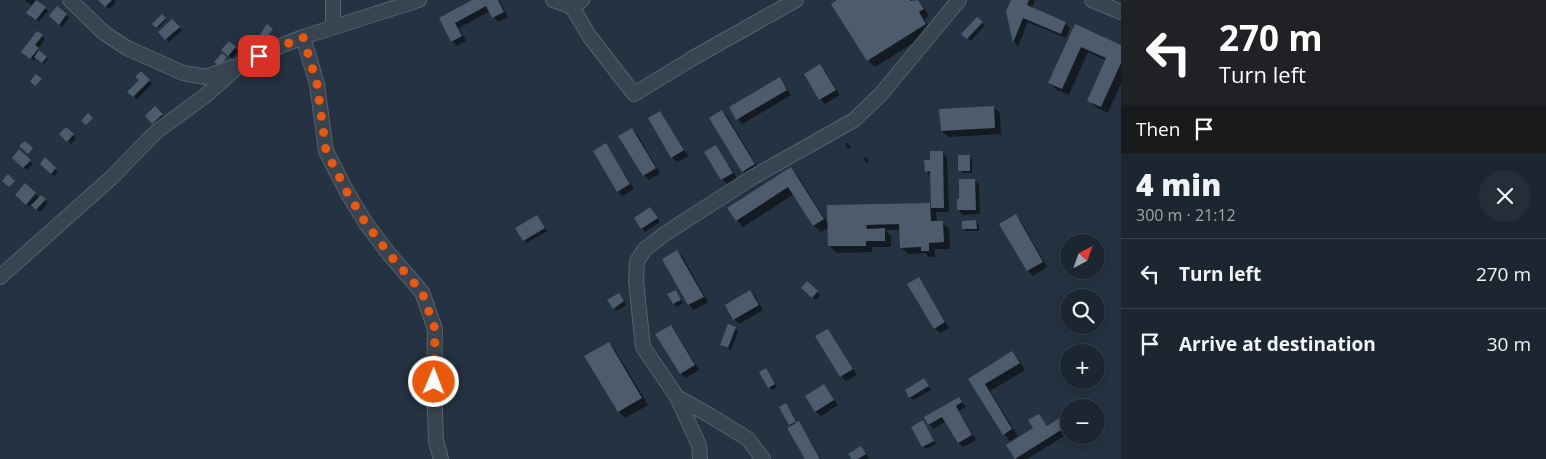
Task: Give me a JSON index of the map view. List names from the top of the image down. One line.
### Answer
{"north":"top right","page":{"turn":["270 m","Turn left"],"then":"Then","heading":["4 min","300 m · 21:12"],"map_buttons":["+","−"],"list":[{"name":"Turn left","value":"270 m"},{"name":"Arrive at destination","value":"30 m"}]}}
